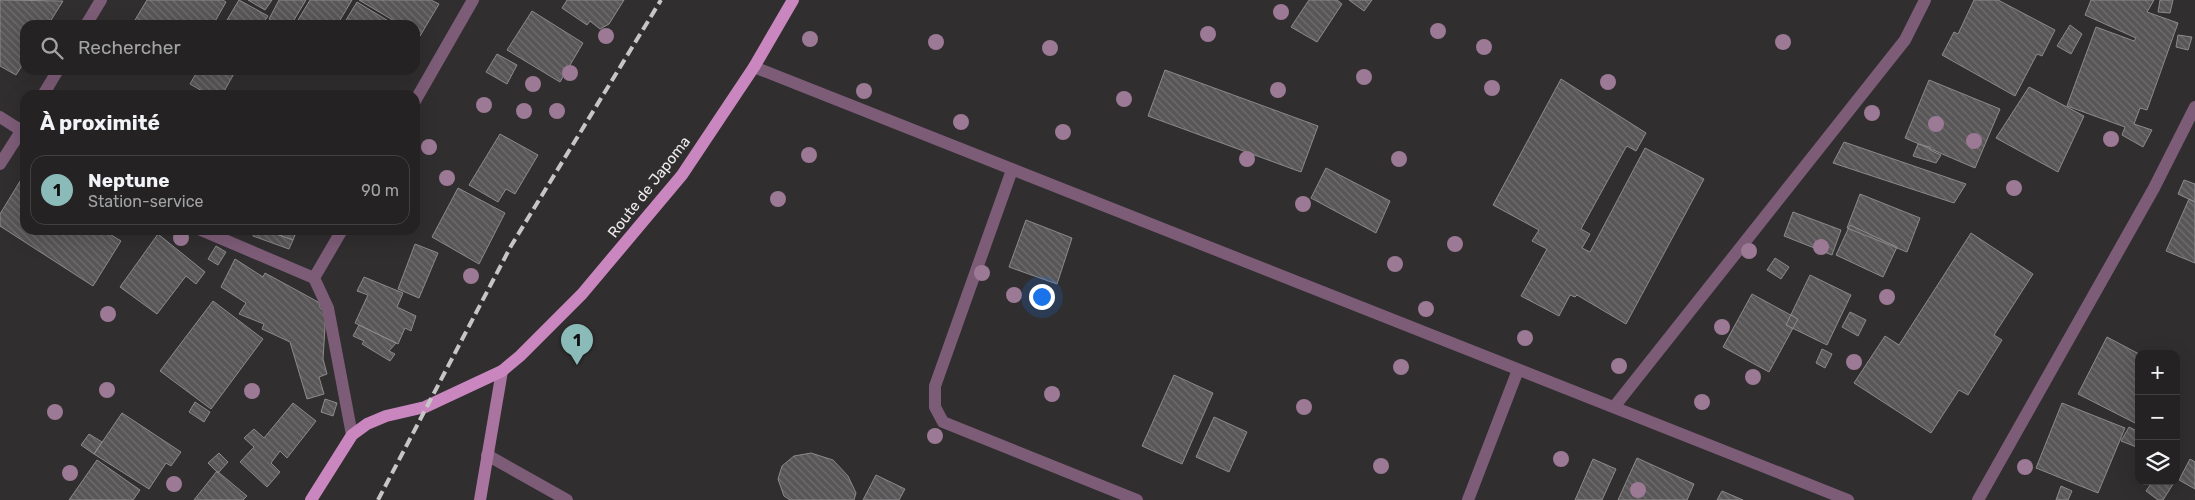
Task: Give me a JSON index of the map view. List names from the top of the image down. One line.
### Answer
{"streets":{"main road":["Route de Japoma"]},"page":{"search":"Rechercher","heading":"À proximité","list":[{"mark":"1","name":"Neptune","note":"Station-service","value":"90 m"}],"pins":"1","map_buttons":["+","−"]}}
